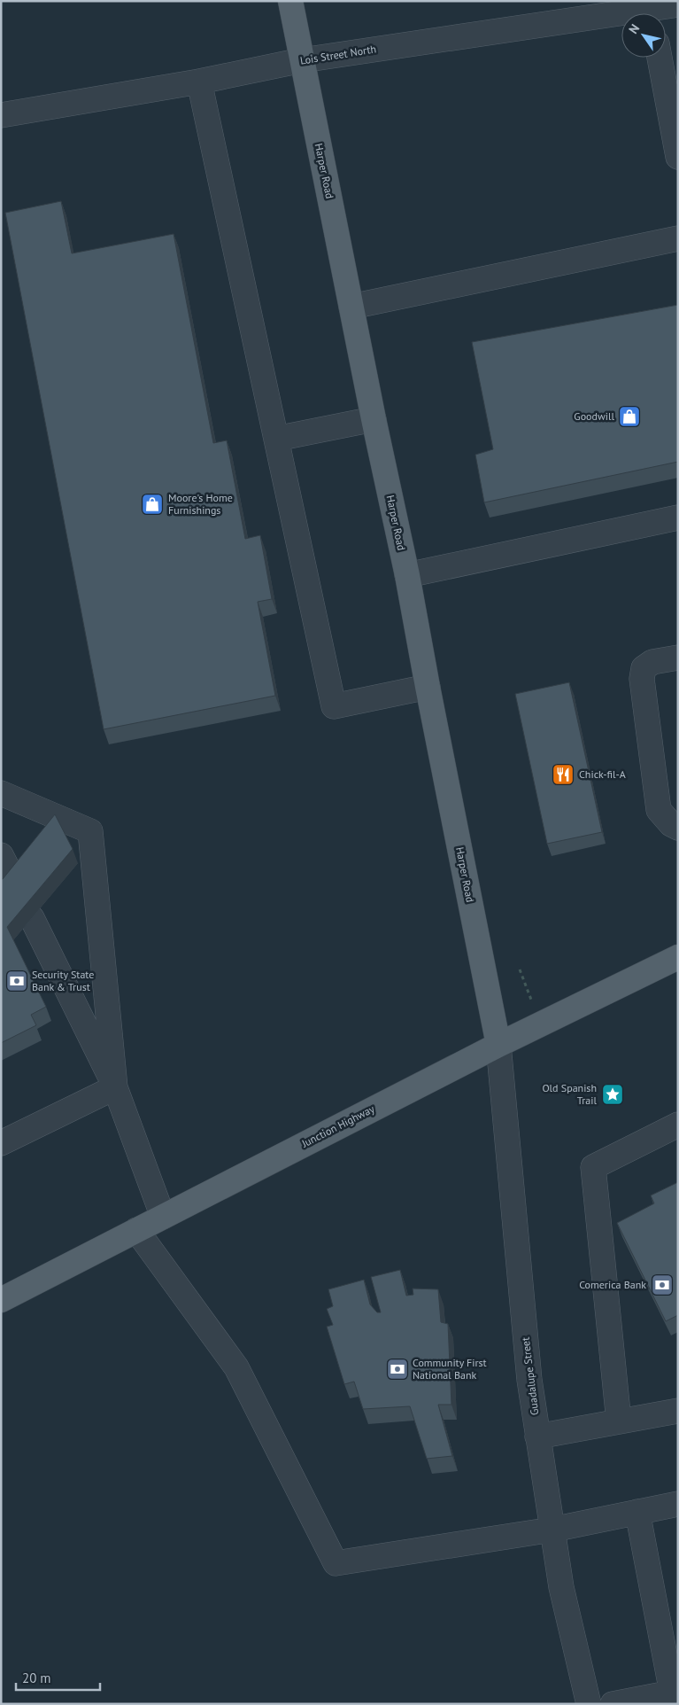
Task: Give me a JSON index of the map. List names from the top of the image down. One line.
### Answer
{"streets":{"main road":["Harper Road","Junction Highway"],"street":["Lois Street North","Guadalupe Street"]},"crossings":[["Lois Street North","Harper Road"],["Harper Road","Junction Highway"],["Harper Road","Guadalupe Street"],["Junction Highway","Guadalupe Street"]],"places":{"shop":["Goodwill","Moore's Home Furnishings"],"restaurant":["Chick-fil-A"],"bank":["Security State Bank & Trust","Comerica Bank","Community First National Bank"],"place":["Old Spanish Trail"]},"scale_bar":"20 m","north":"top left"}
